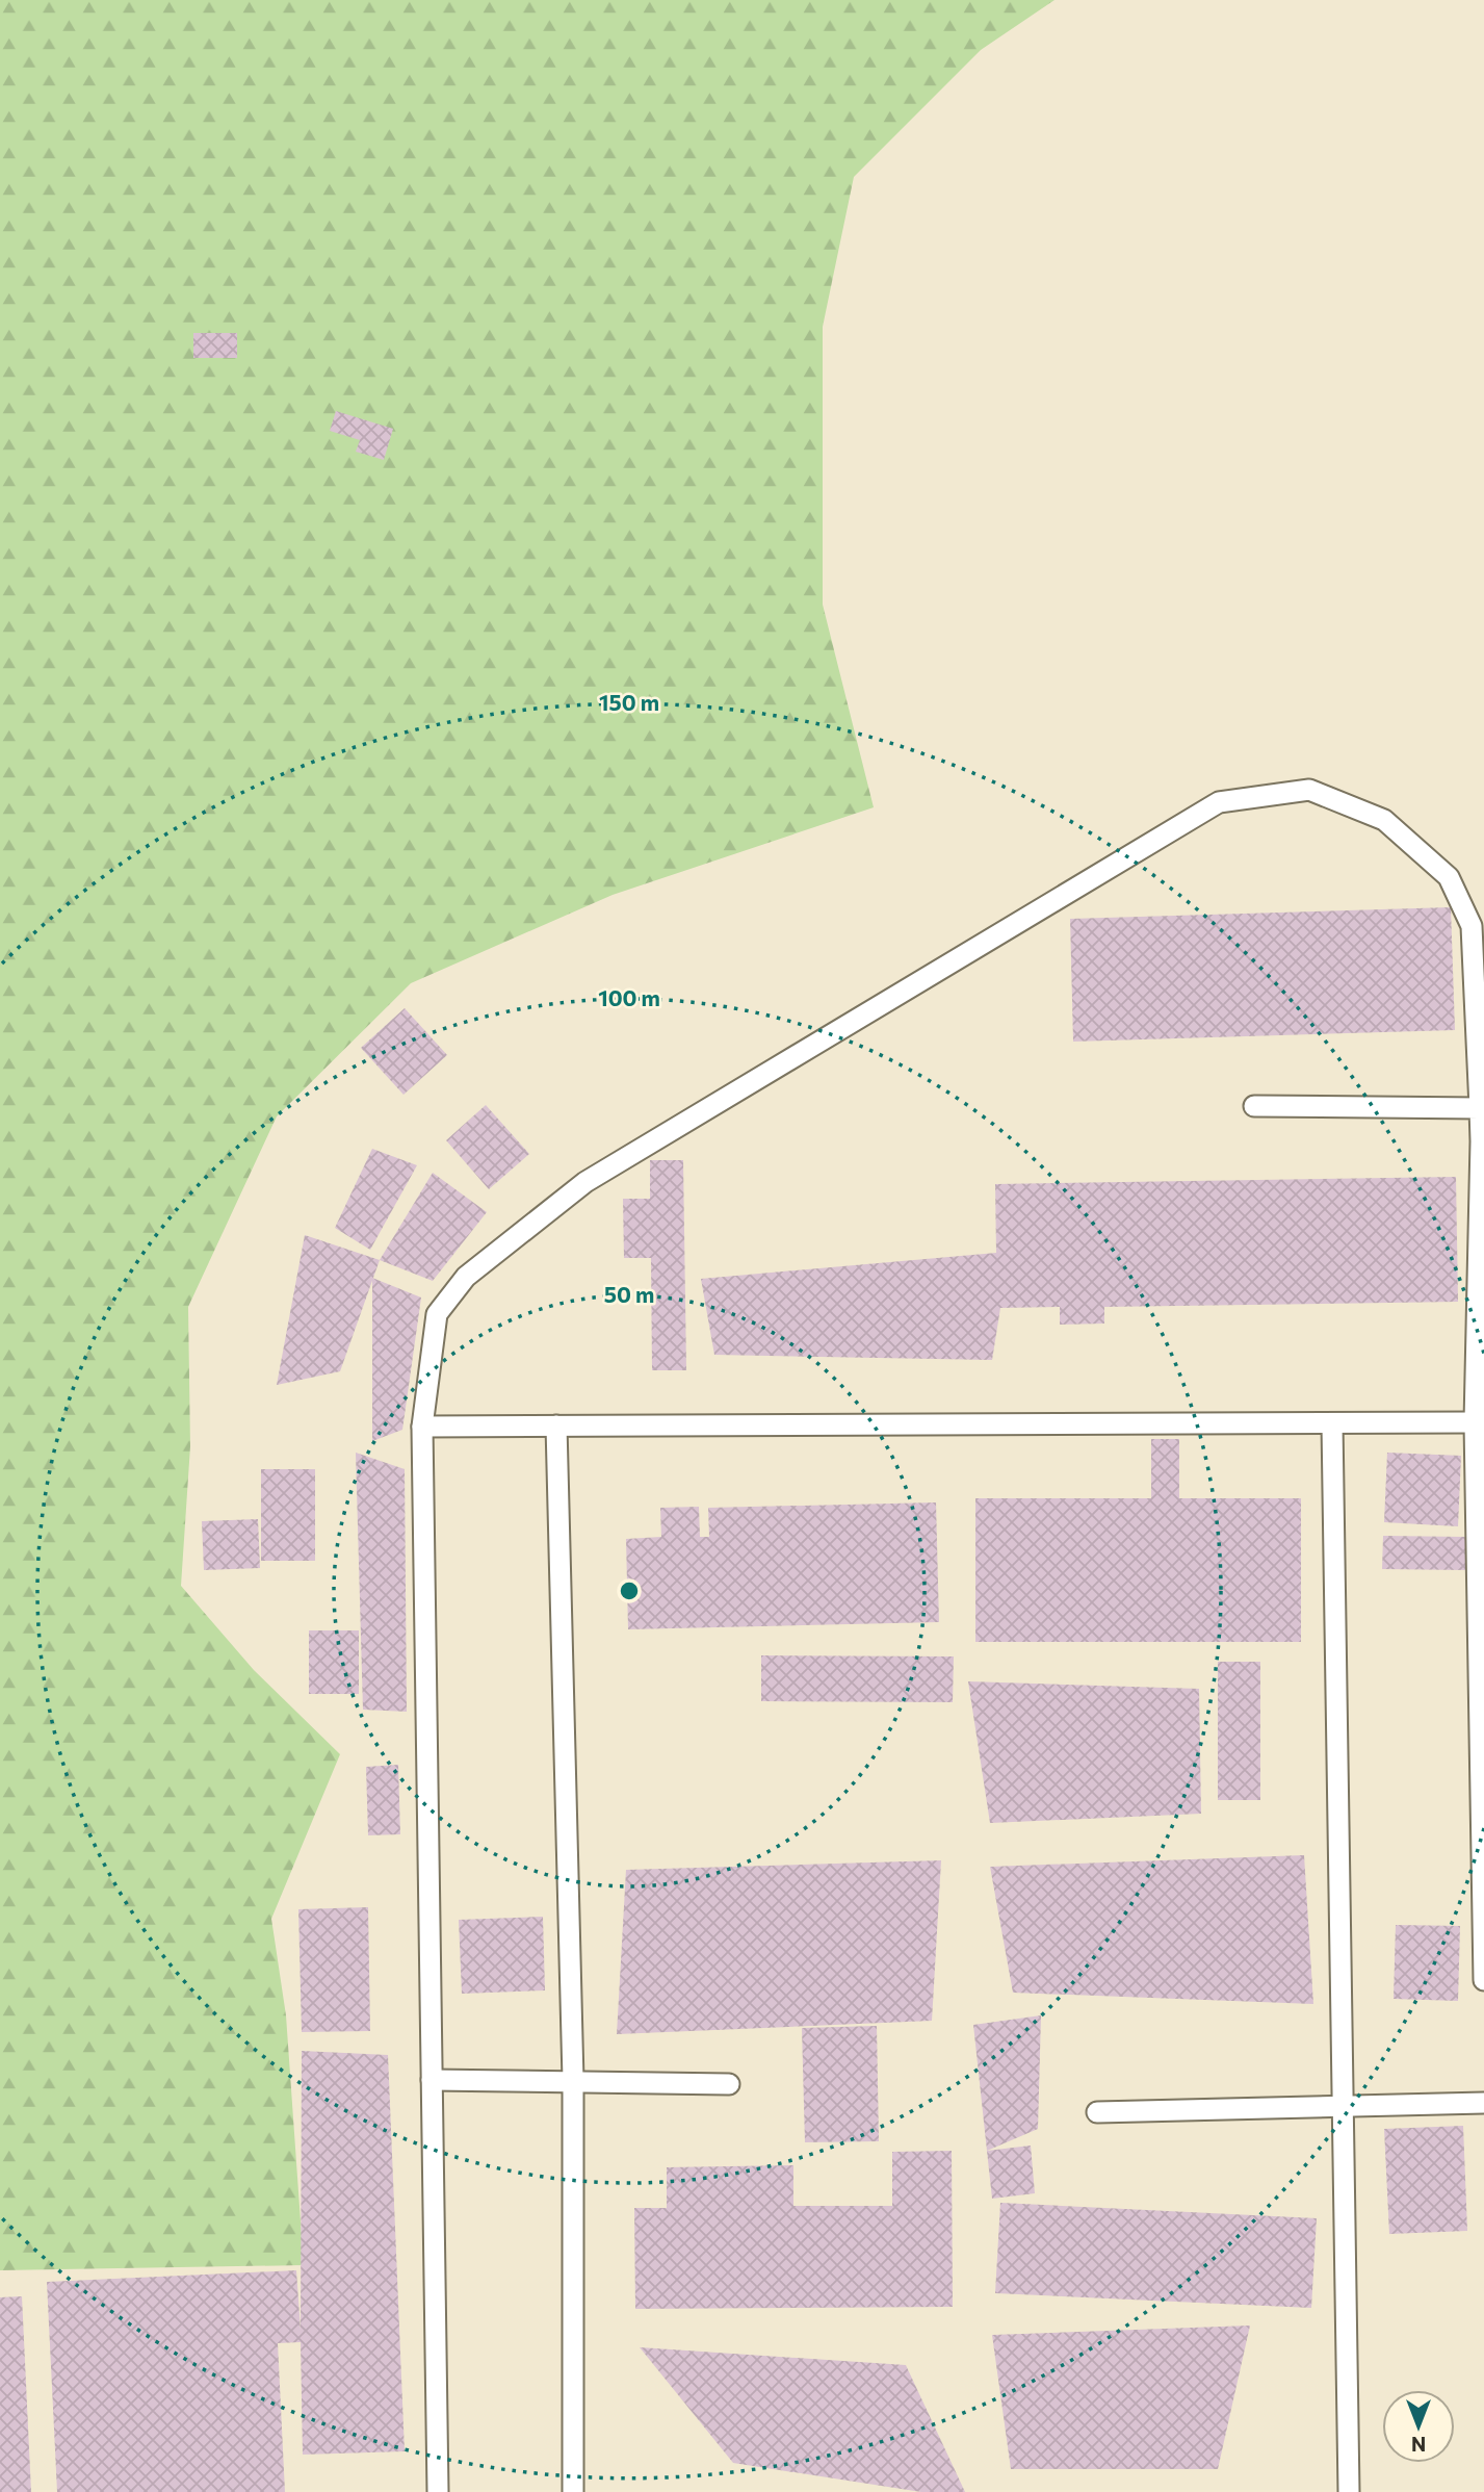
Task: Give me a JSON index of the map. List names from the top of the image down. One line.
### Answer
{"north":"bottom","rings":["150 m","100 m","50 m"]}
